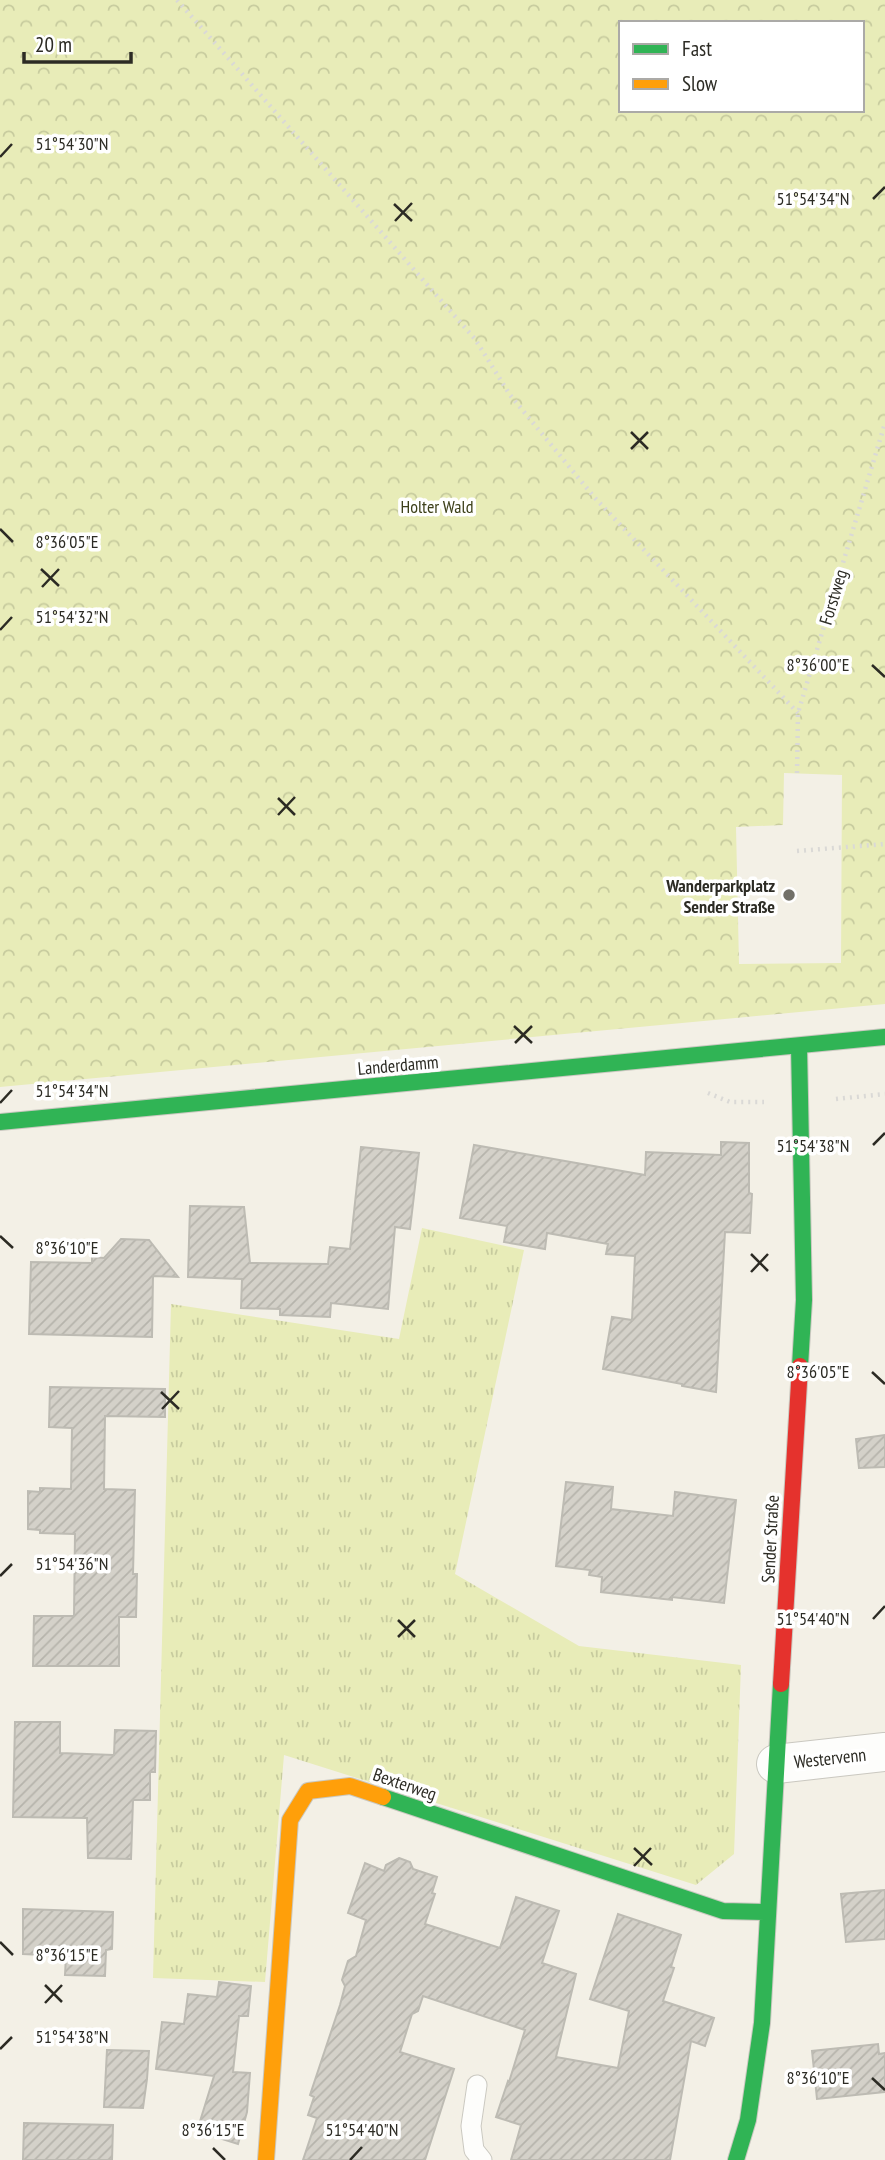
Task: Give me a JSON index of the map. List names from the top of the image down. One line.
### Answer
{"streets":{"street":["Landerdamm","Sender Straße","Westervenn","Bexterweg"],"path":["Forstweg"]},"crossings":[["Landerdamm","Sender Straße"],["Sender Straße","Westervenn"],["Sender Straße","Bexterweg"]],"parks":["Holter Wald"],"places":["Wanderparkplatz Sender Straße"],"legend":["Fast","Slow"],"scale_bar":"20 m","coordinates":["51°54'30\"N","51°54'34\"N","8°36'05\"E","51°54'32\"N","8°36'00\"E","51°54'38\"N","8°36'10\"E","51°54'36\"N","51°54'40\"N","8°36'15\"E"]}
